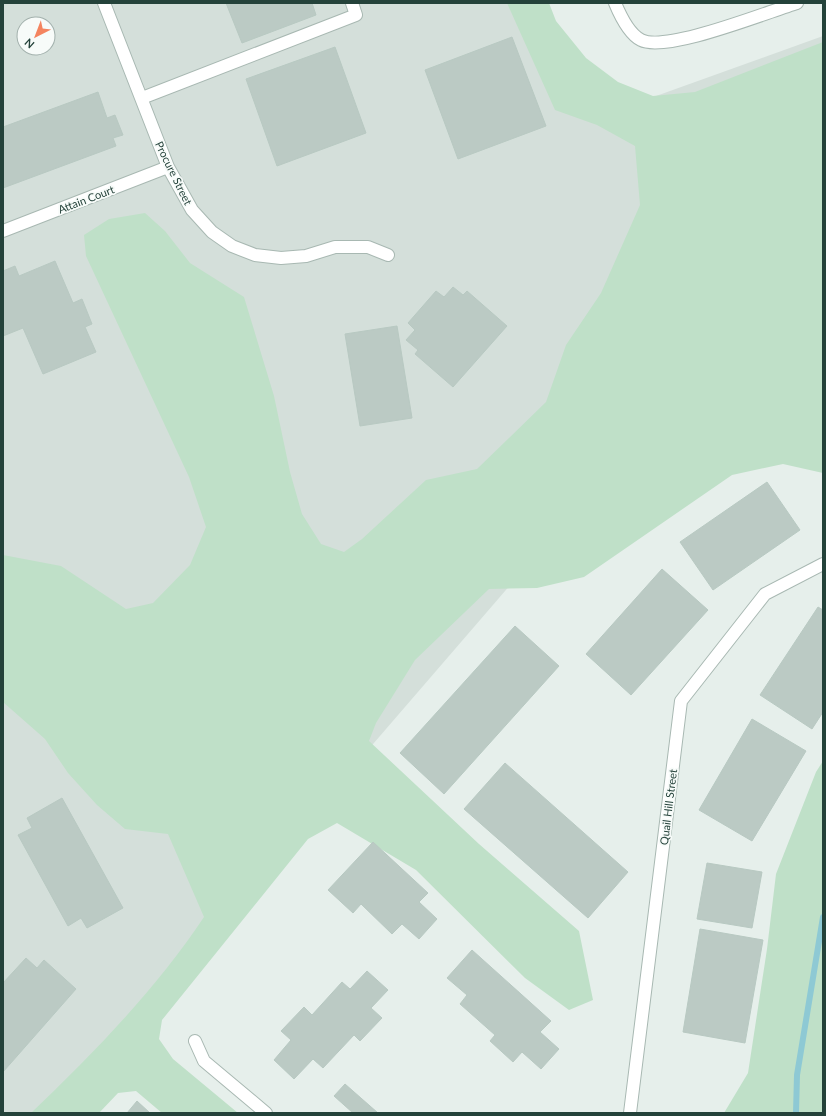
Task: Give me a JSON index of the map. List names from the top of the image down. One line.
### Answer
{"streets":{"street":["Procure Street","Attain Court","Quail Hill Street"]},"crossings":[["Procure Street","Attain Court"]],"north":"bottom left"}
